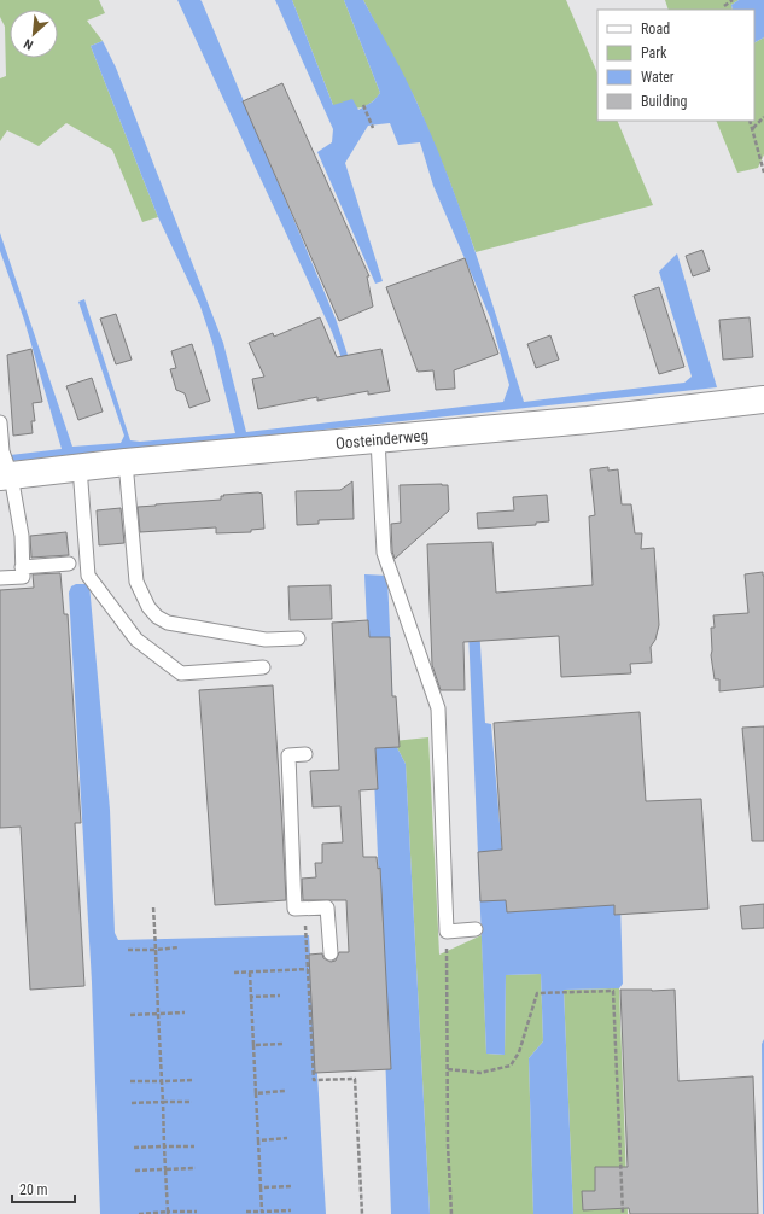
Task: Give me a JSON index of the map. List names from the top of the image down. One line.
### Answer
{"streets":{"street":["Oosteinderweg"]},"legend":["Road","Park","Water","Building"],"scale_bar":"20 m","north":"bottom left"}
